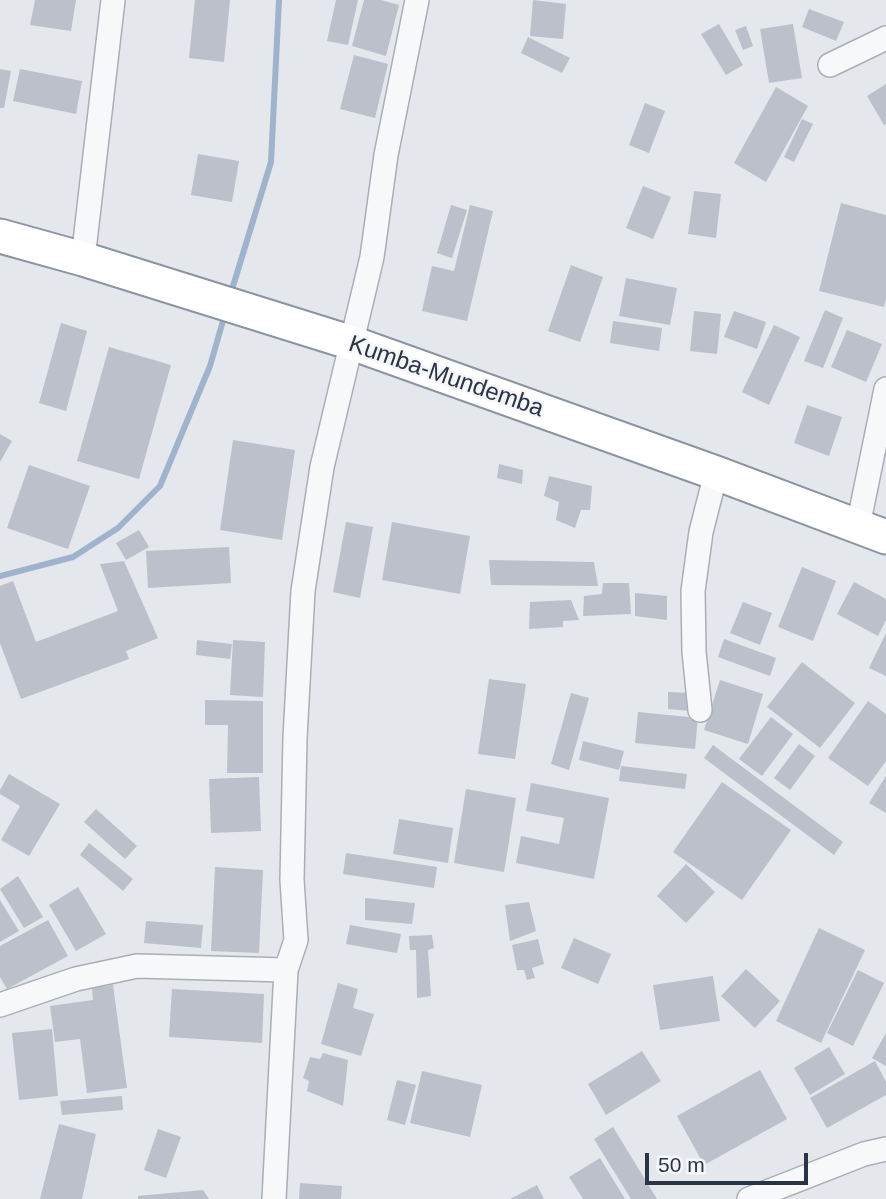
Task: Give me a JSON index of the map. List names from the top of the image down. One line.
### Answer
{"streets":{"highway":["Kumba-Mundemba"]},"scale_bar":"50 m"}
